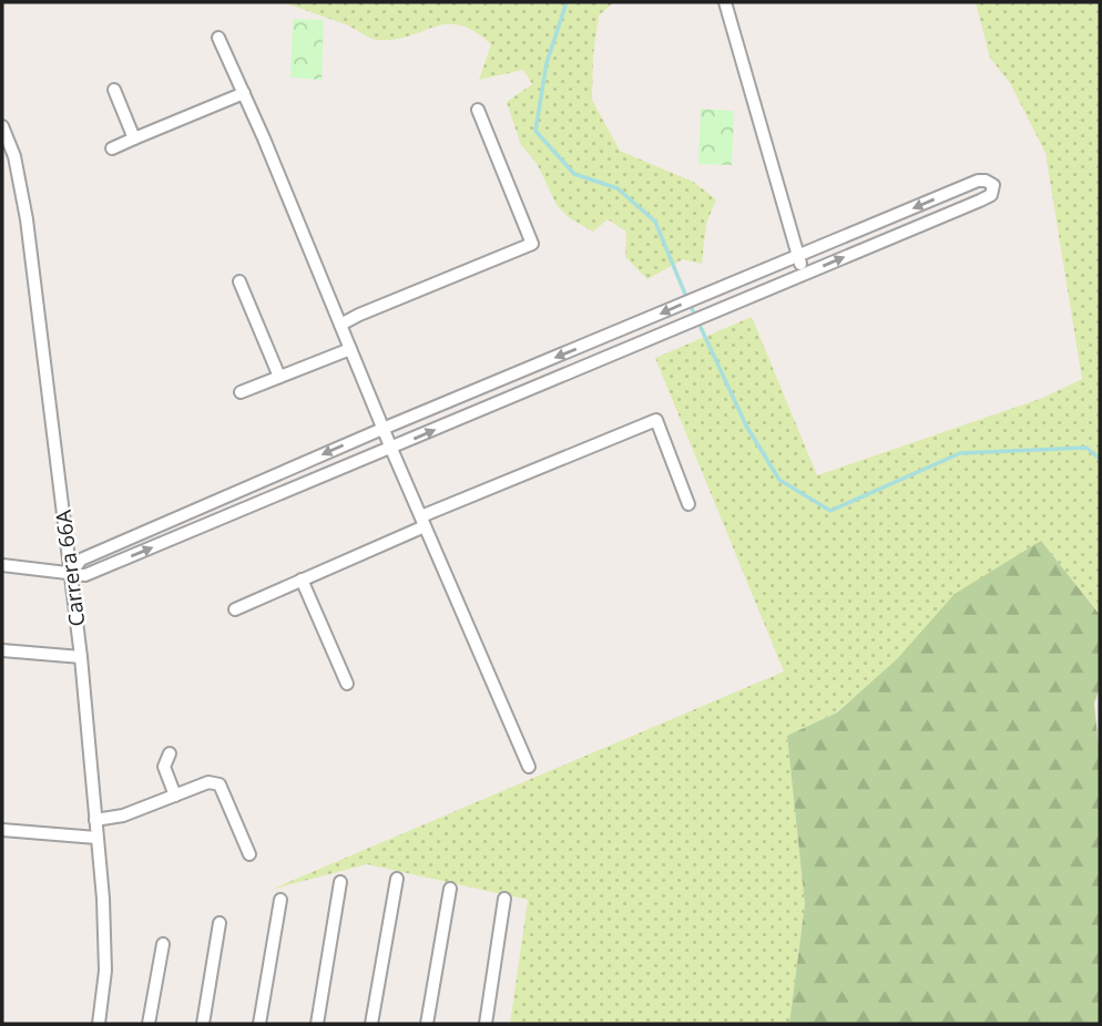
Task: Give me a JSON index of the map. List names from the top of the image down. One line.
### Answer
{"streets":{"street":["Carrera 66A"]}}
